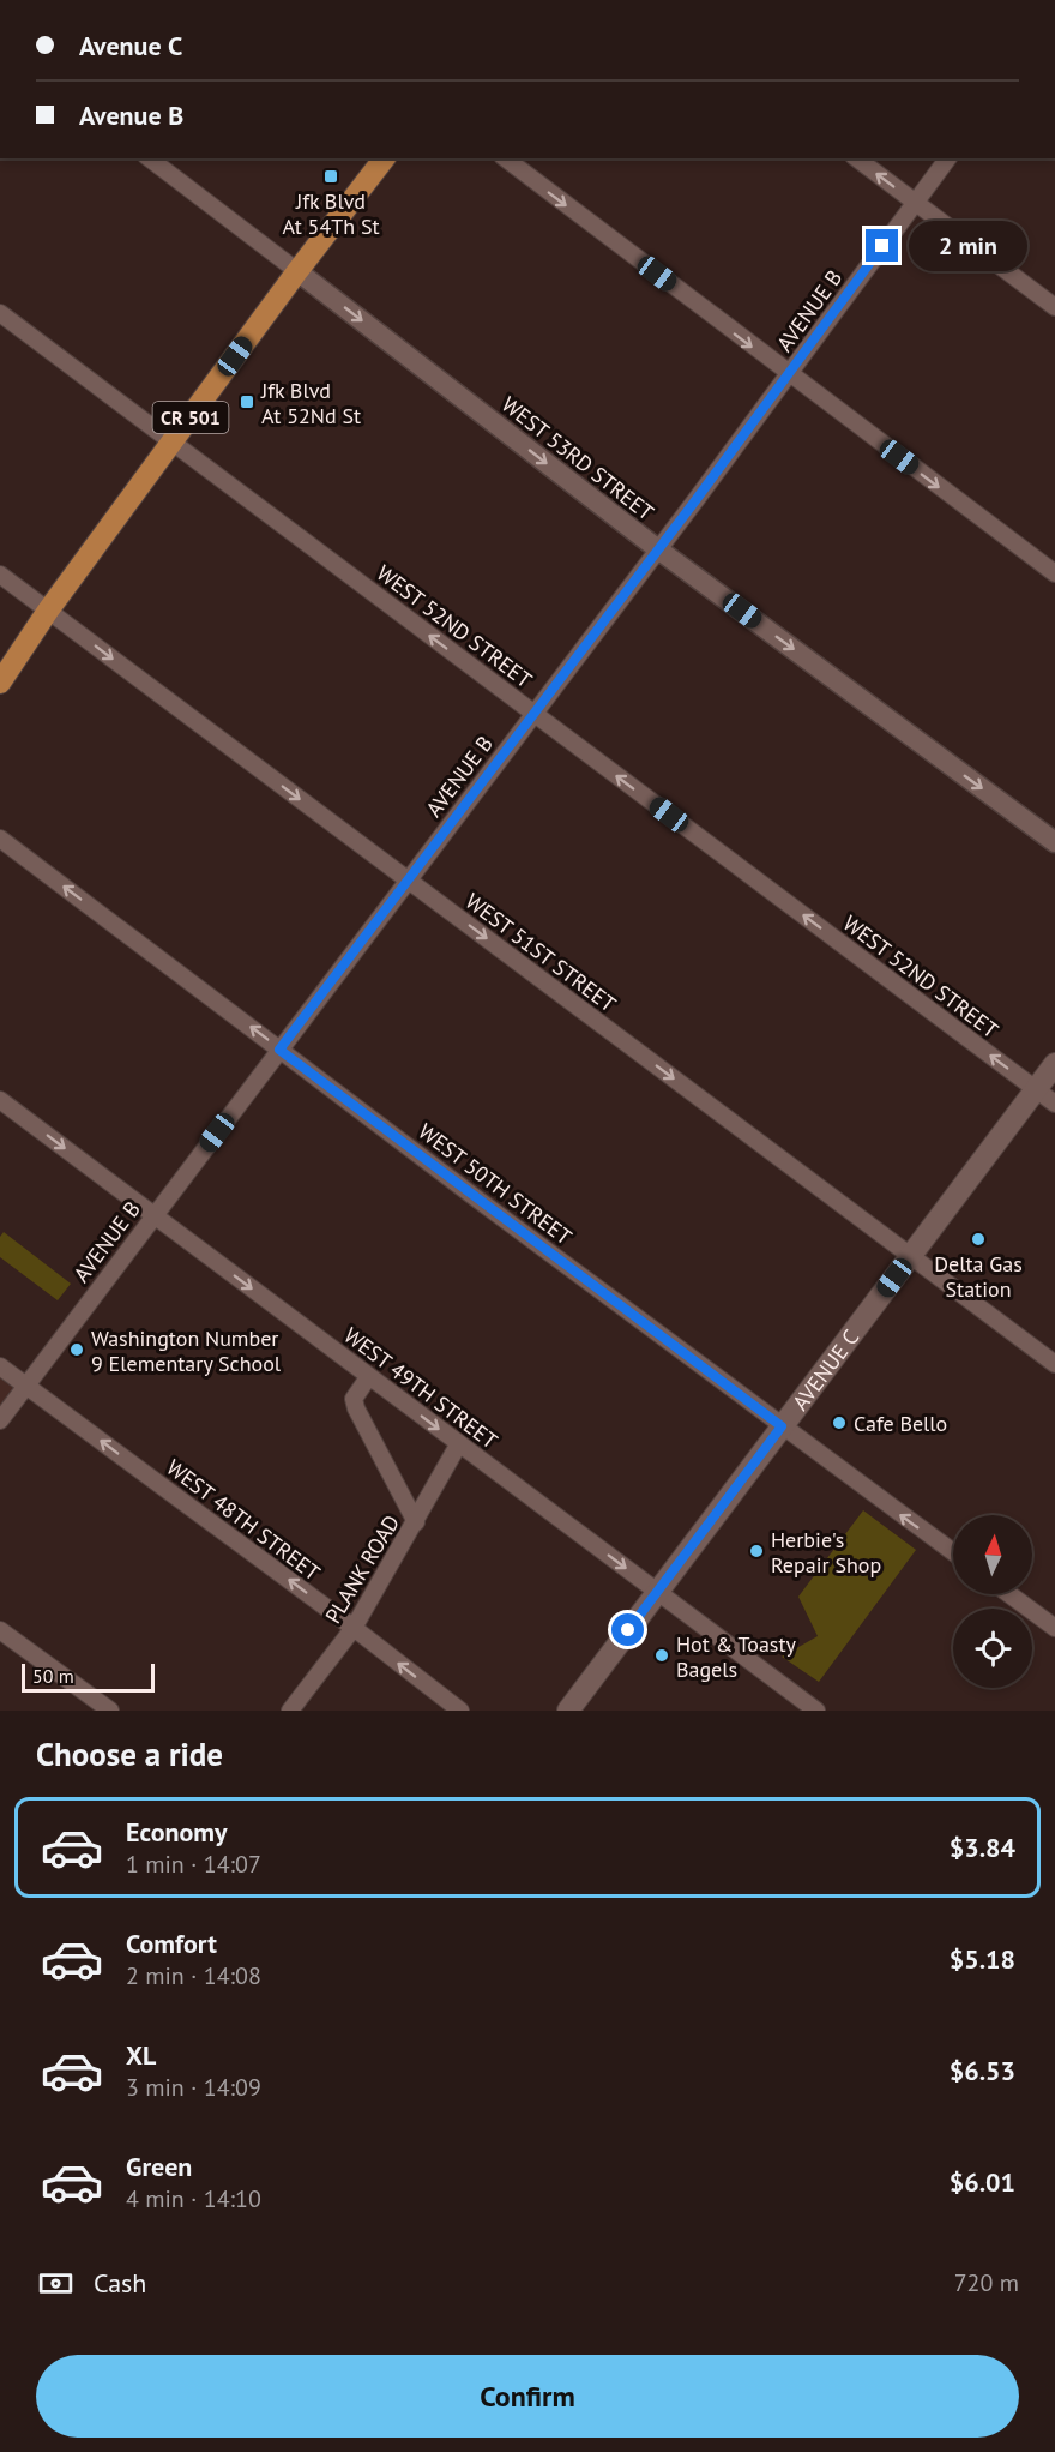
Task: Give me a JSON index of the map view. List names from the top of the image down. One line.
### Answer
{"streets":{"main road":["CR 501","AVENUE C"],"street":["AVENUE B","WEST 53RD STREET","WEST 52ND STREET","WEST 51ST STREET","WEST 50TH STREET","WEST 49TH STREET","WEST 48TH STREET","PLANK ROAD"]},"crossings":[["AVENUE B","WEST 53RD STREET"],["AVENUE B","WEST 52ND STREET"],["AVENUE B","WEST 51ST STREET"],["AVENUE B","WEST 50TH STREET"],["AVENUE B","WEST 49TH STREET"],["AVENUE B","WEST 48TH STREET"],["CR 501","WEST 53RD STREET"],["CR 501","WEST 52ND STREET"],["CR 501","WEST 51ST STREET"],["WEST 52ND STREET","AVENUE C"],["WEST 51ST STREET","AVENUE C"],["WEST 50TH STREET","AVENUE C"],["AVENUE C","WEST 49TH STREET"],["WEST 49TH STREET","PLANK ROAD"],["WEST 48TH STREET","PLANK ROAD"]],"one_way":["WEST 53RD STREET","WEST 52ND STREET","WEST 51ST STREET","WEST 50TH STREET","WEST 49TH STREET","WEST 48TH STREET"],"places":{"transit":["Jfk Blvd At 54Th St","Jfk Blvd At 52Nd St"],"other":["Delta Gas Station","Washington Number 9 Elementary School","Cafe Bello","Herbie's Repair Shop","Hot & Toasty Bagels"]},"scale_bar":"50 m","north":"top","page":{"banner":["Avenue C","Avenue B"],"bubble":"2 min","scale":"50 m","heading":"Choose a ride","list":[{"name":"Economy","note":"1 min · 14:07","value":"$3.84"},{"name":"Comfort","note":"2 min · 14:08","value":"$5.18"},{"name":"XL","note":"3 min · 14:09","value":"$6.53"},{"name":"Green","note":"4 min · 14:10","value":"$6.01"}],"pay":["Cash","720 m"],"buttons":"Confirm"}}
